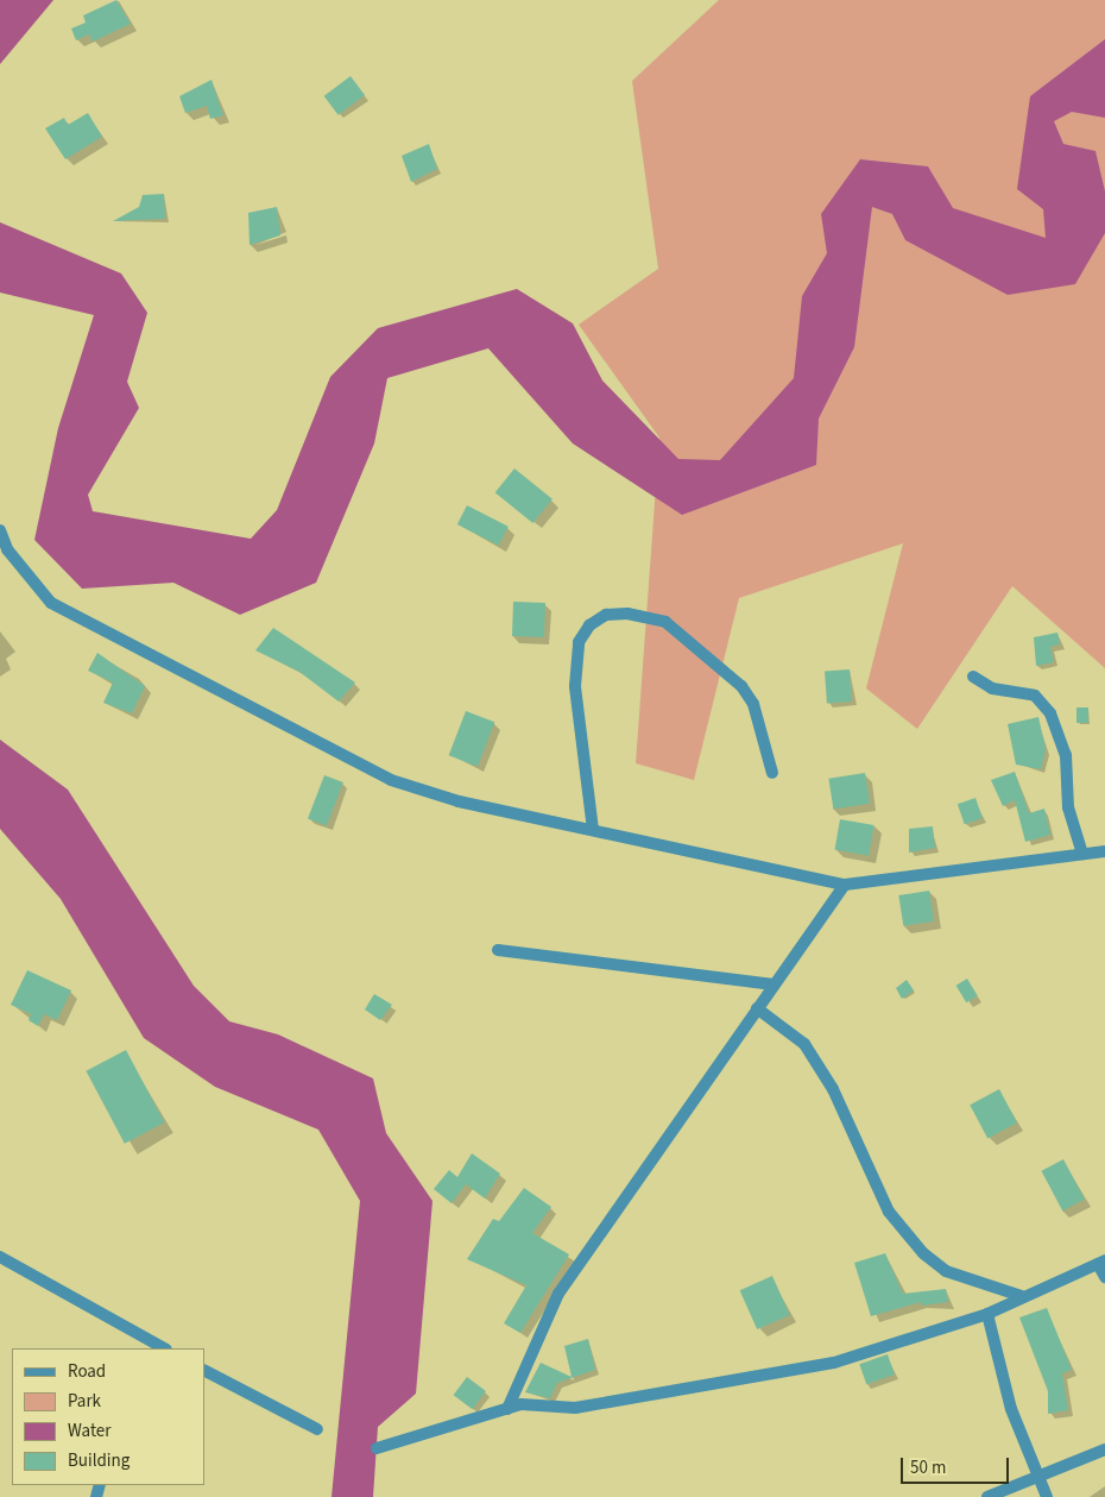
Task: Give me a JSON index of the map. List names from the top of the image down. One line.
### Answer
{"legend":["Road","Park","Water","Building"],"scale_bar":"50 m"}
